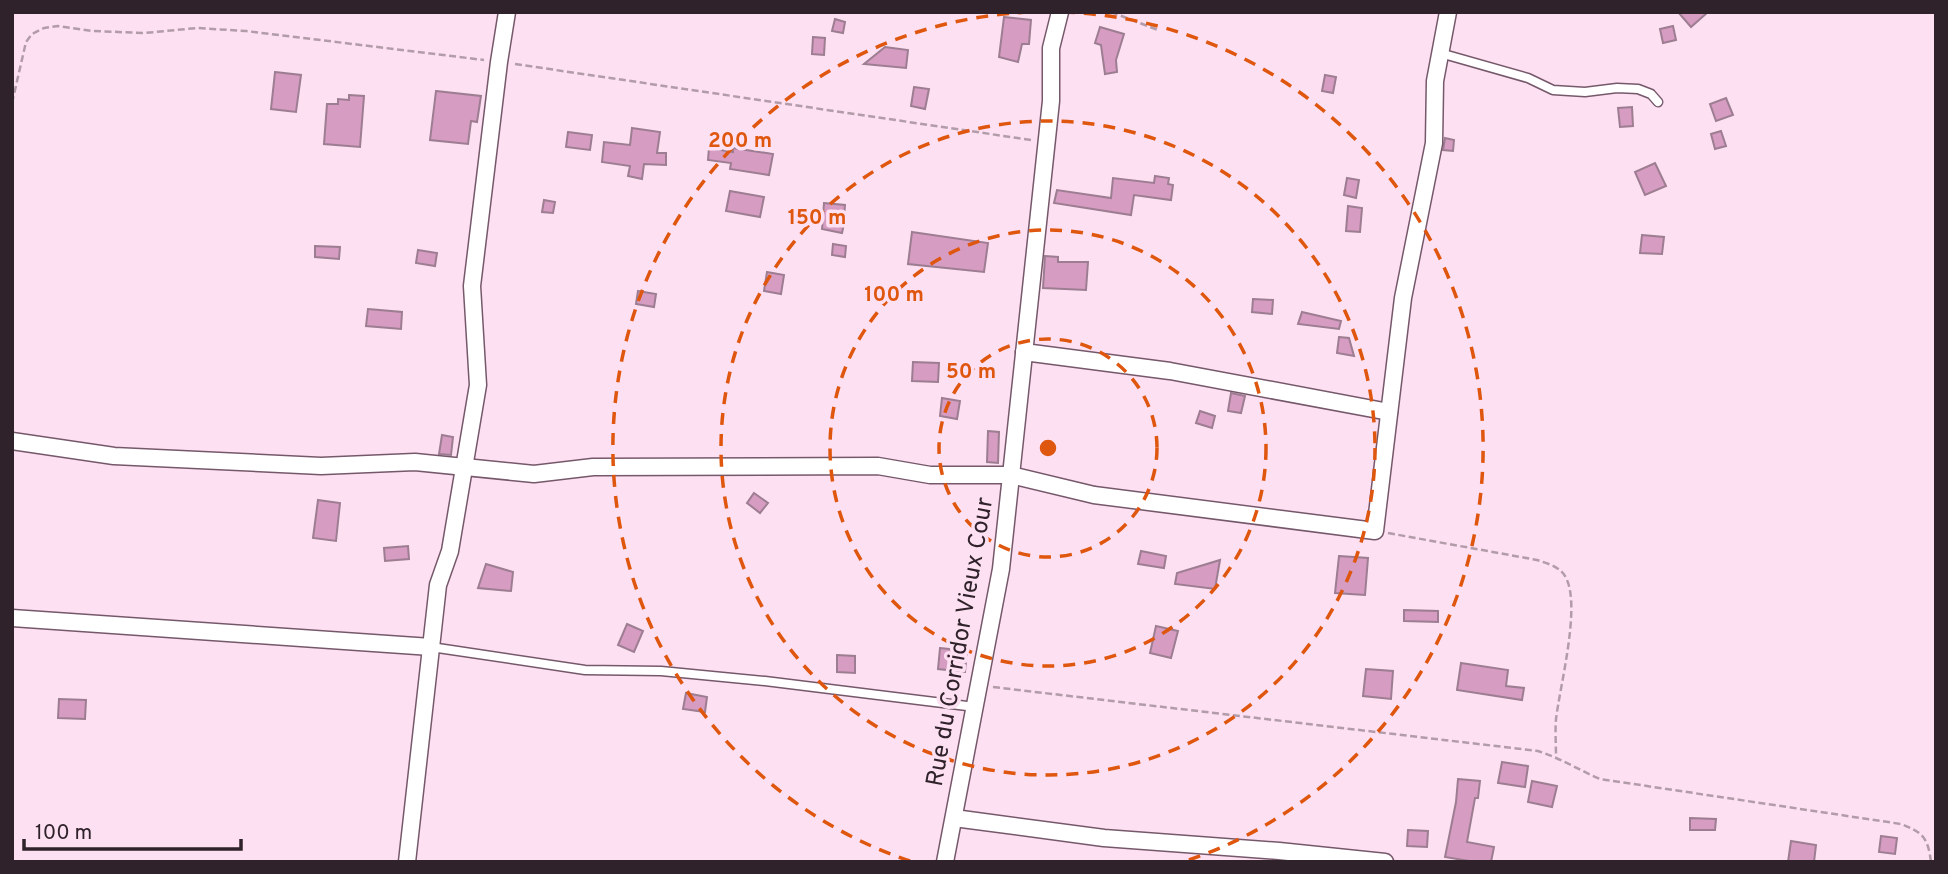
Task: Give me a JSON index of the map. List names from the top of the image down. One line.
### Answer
{"streets":{"street":["Rue du Corridor Vieux Cour"]},"scale_bar":"100 m","rings":["200 m","150 m","100 m","50 m"]}
